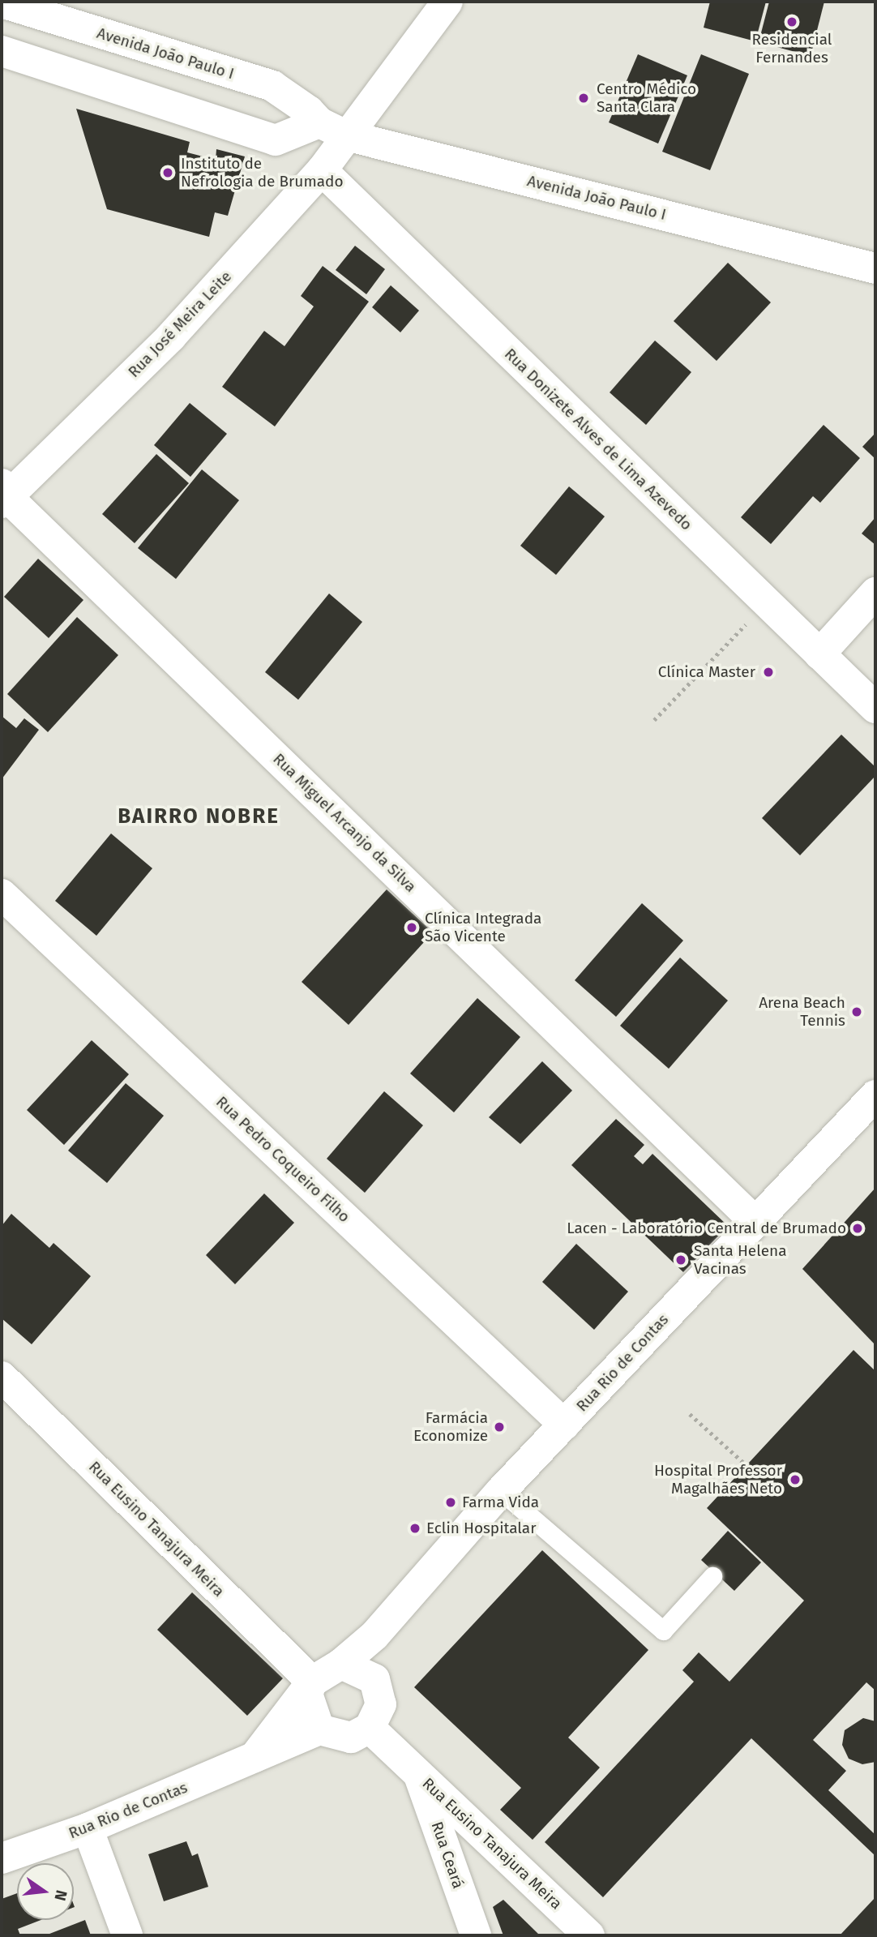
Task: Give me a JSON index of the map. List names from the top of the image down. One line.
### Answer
{"streets":{"street":["Avenida João Paulo I","Rua José Meira Leite","Rua Donizete Alves de Lima Azevedo","Rua Miguel Arcanjo da Silva","Rua Pedro Coqueiro Filho","Rua Rio de Contas","Rua Eusino Tanajura Meira","Rua Ceará"]},"crossings":[["Avenida João Paulo I","Rua José Meira Leite"],["Rua José Meira Leite","Rua Donizete Alves de Lima Azevedo"],["Rua José Meira Leite","Rua Miguel Arcanjo da Silva"],["Rua Miguel Arcanjo da Silva","Rua Rio de Contas"],["Rua Pedro Coqueiro Filho","Rua Rio de Contas"],["Rua Rio de Contas","Rua Eusino Tanajura Meira"],["Rua Eusino Tanajura Meira","Rua Ceará"]],"districts":["BAIRRO NOBRE"],"places":["Residencial Fernandes","Centro Médico Santa Clara","Instituto de Nefrologia de Brumado","Clínica Master","Clínica Integrada São Vicente","Arena Beach Tennis","Lacen - Laboratório Central de Brumado","Santa Helena Vacinas","Farmácia Economize","Hospital Professor Magalhães Neto","Farma Vida","Eclin Hospitalar"],"north":"right"}
